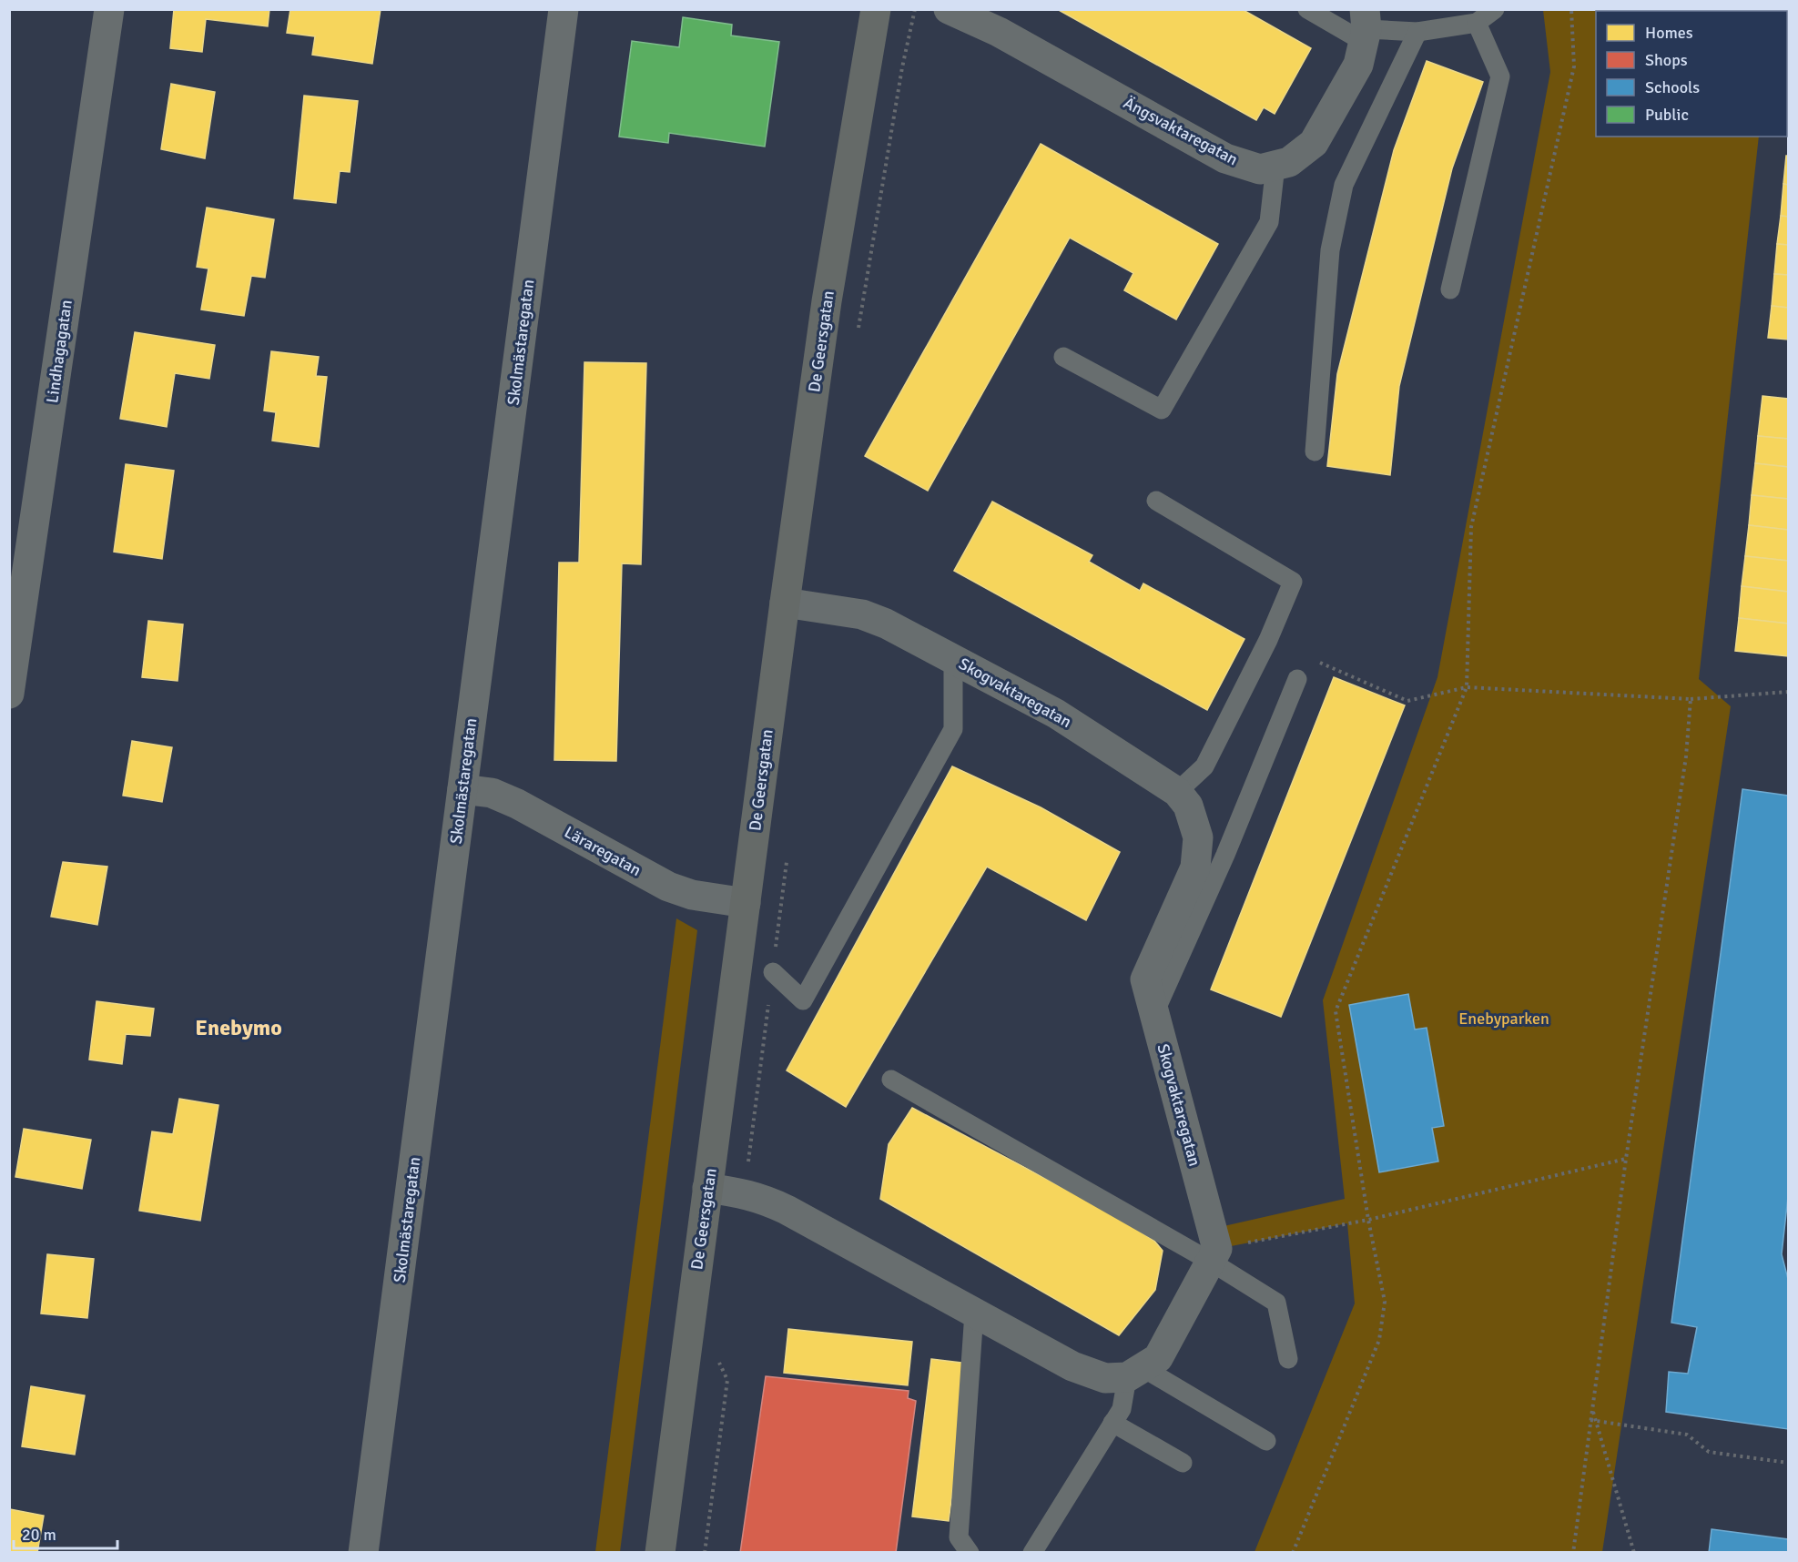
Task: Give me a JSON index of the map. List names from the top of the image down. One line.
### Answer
{"streets":{"main road":["De Geersgatan"],"street":["Ängsvaktaregatan","Skolmästaregatan","Lindhagagatan","Skogvaktaregatan","Läraregatan"]},"crossings":[["De Geersgatan","Skogvaktaregatan"],["De Geersgatan","Läraregatan"],["Skolmästaregatan","Läraregatan"]],"districts":["Enebymo"],"parks":["Enebyparken"],"legend":["Homes","Shops","Schools","Public"],"scale_bar":"20 m"}
